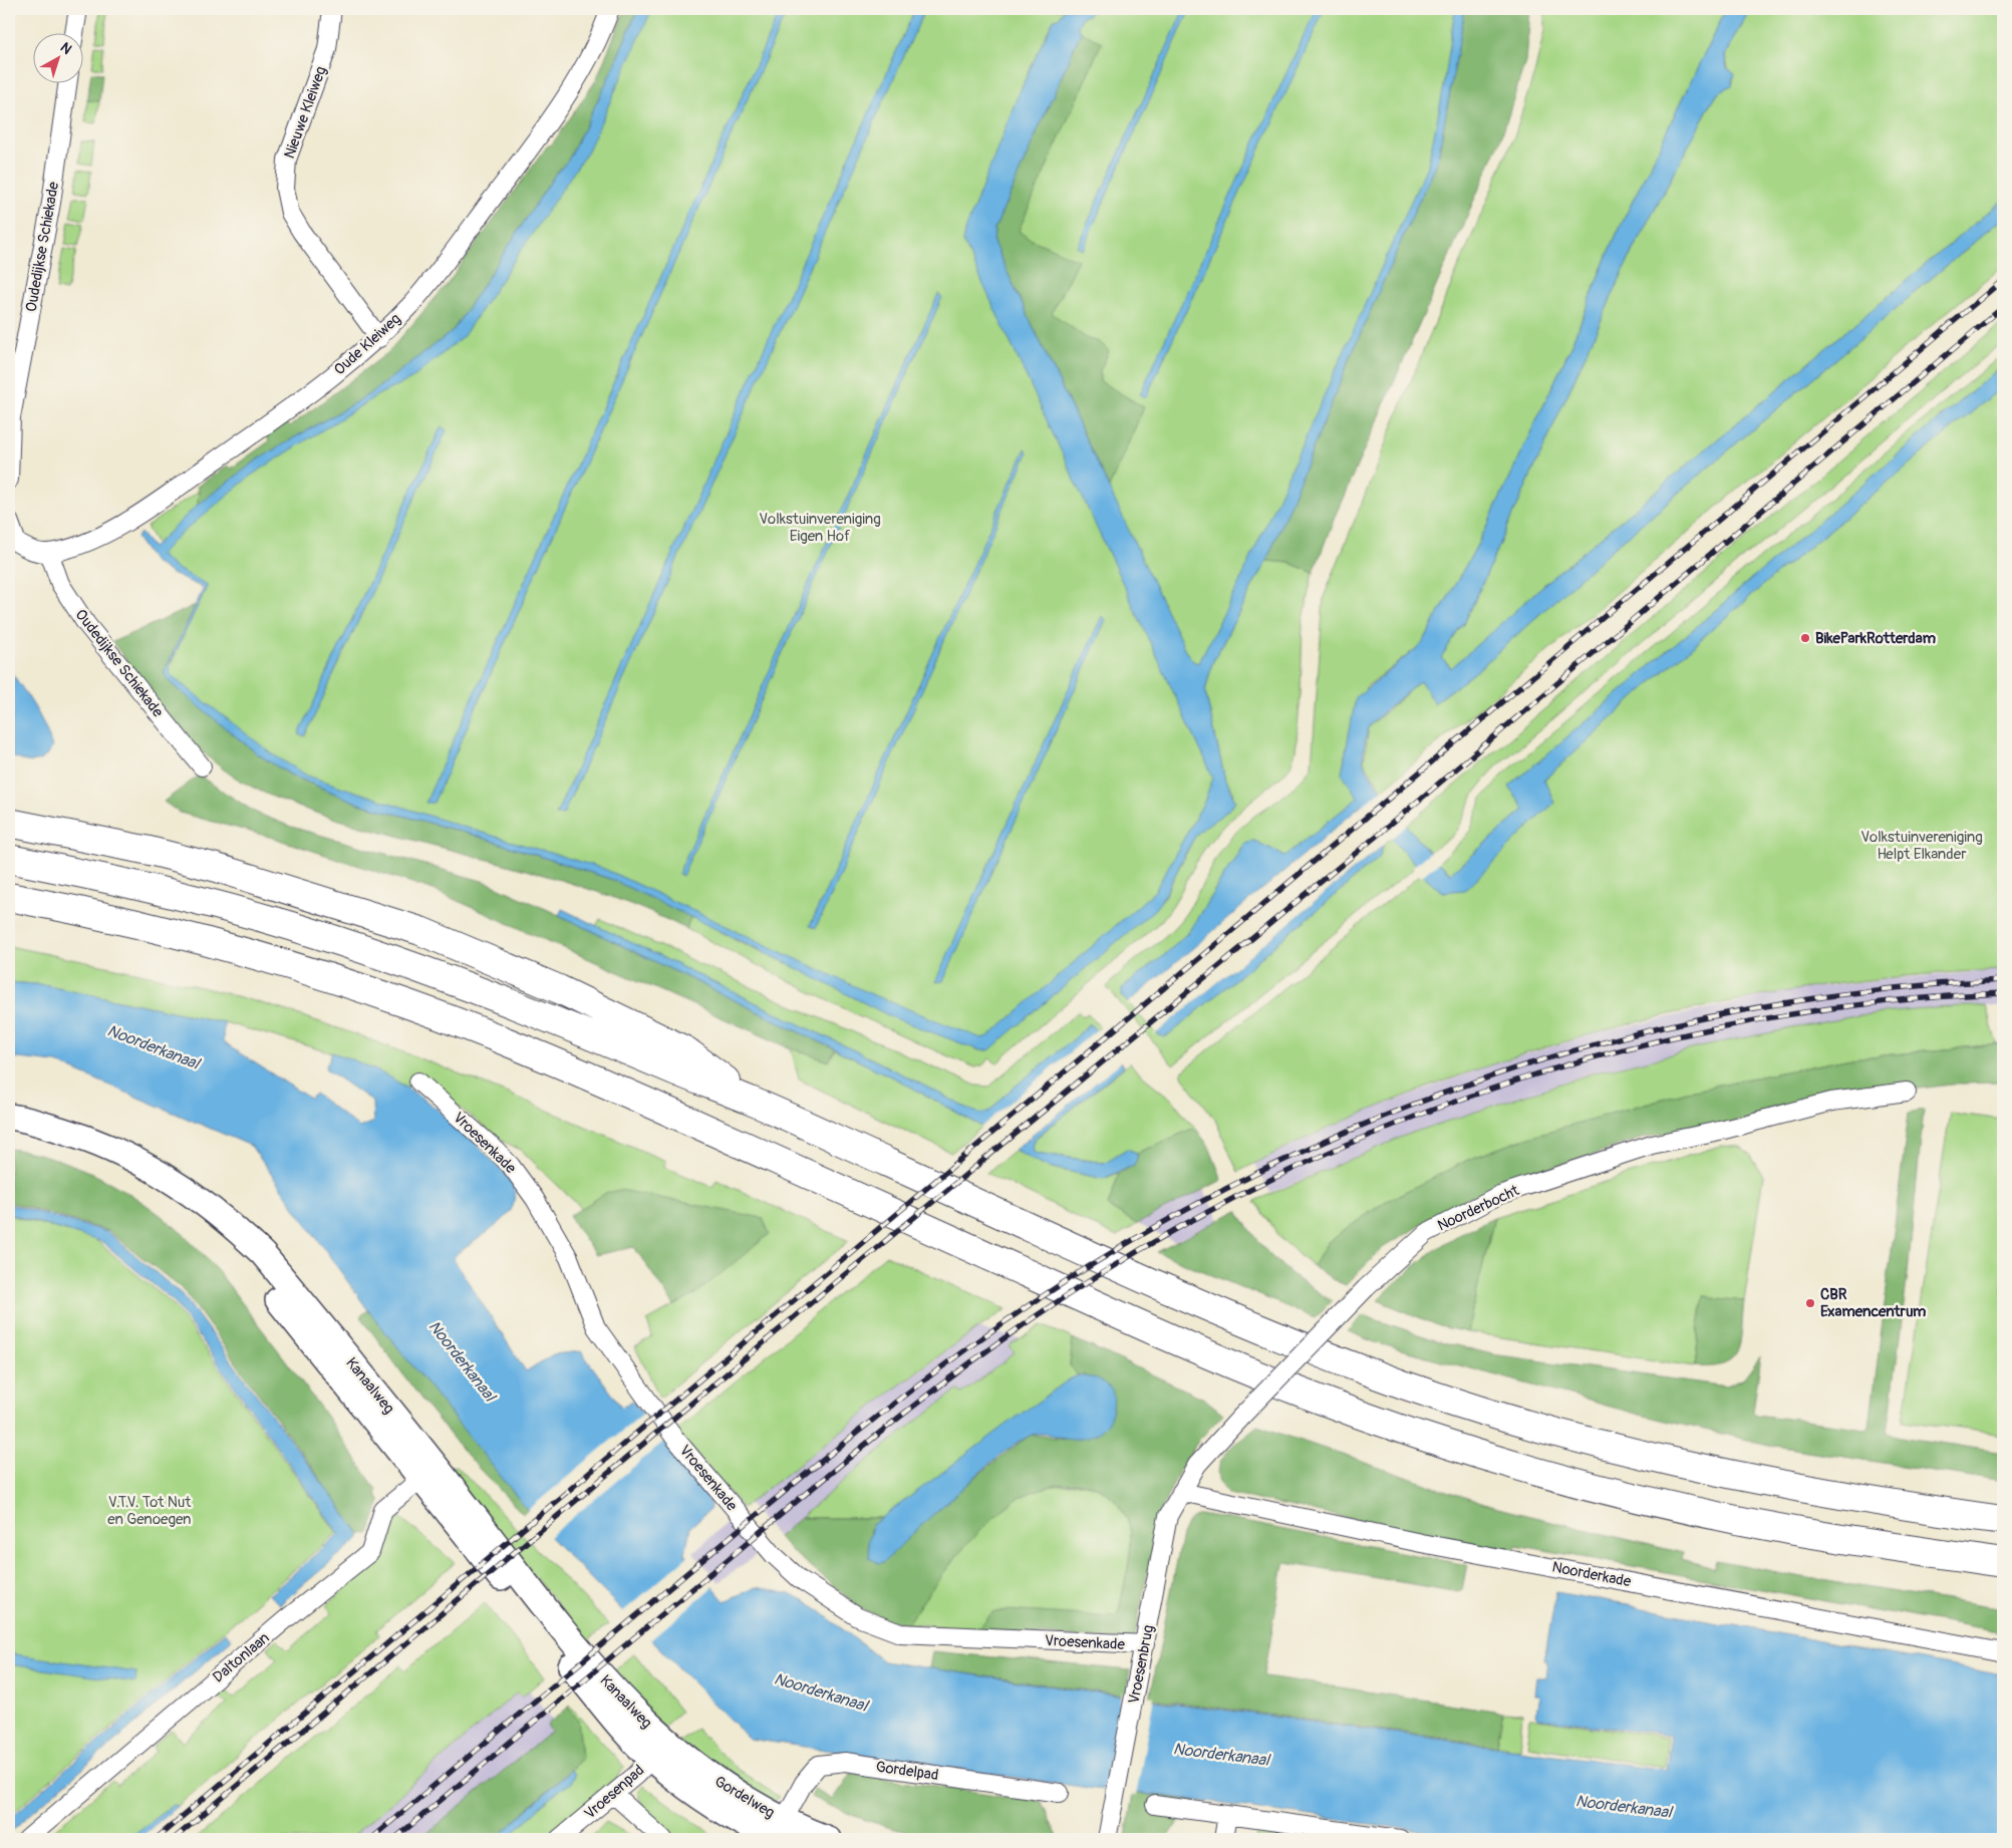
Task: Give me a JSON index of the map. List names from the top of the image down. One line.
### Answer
{"streets":{"main road":["Kanaalweg","Gordelweg"],"street":["Nieuwe Kleiweg","Oudedijkse Schiekade","Oude Kleiweg","Vroesenkade","Noorderbocht","Noorderkade","Daltonlaan","Vroesenbrug","Gordelpad","Vroesenpad"]},"crossings":[["Nieuwe Kleiweg","Oude Kleiweg"],["Oudedijkse Schiekade","Oude Kleiweg"],["Vroesenkade","Vroesenbrug"],["Noorderbocht","Noorderkade"],["Noorderbocht","Vroesenbrug"],["Kanaalweg","Daltonlaan"],["Kanaalweg","Vroesenpad"],["Kanaalweg","Gordelweg"],["Noorderkade","Vroesenbrug"],["Gordelpad","Gordelweg"],["Vroesenpad","Gordelweg"]],"water":["Noorderkanaal"],"parks":["Volkstuinvereniging Eigen Hof","Volkstuinvereniging Helpt Elkander","V.T.V. Tot Nut en Genoegen"],"places":["BikeParkRotterdam","CBR Examencentrum"],"north":"top right"}
